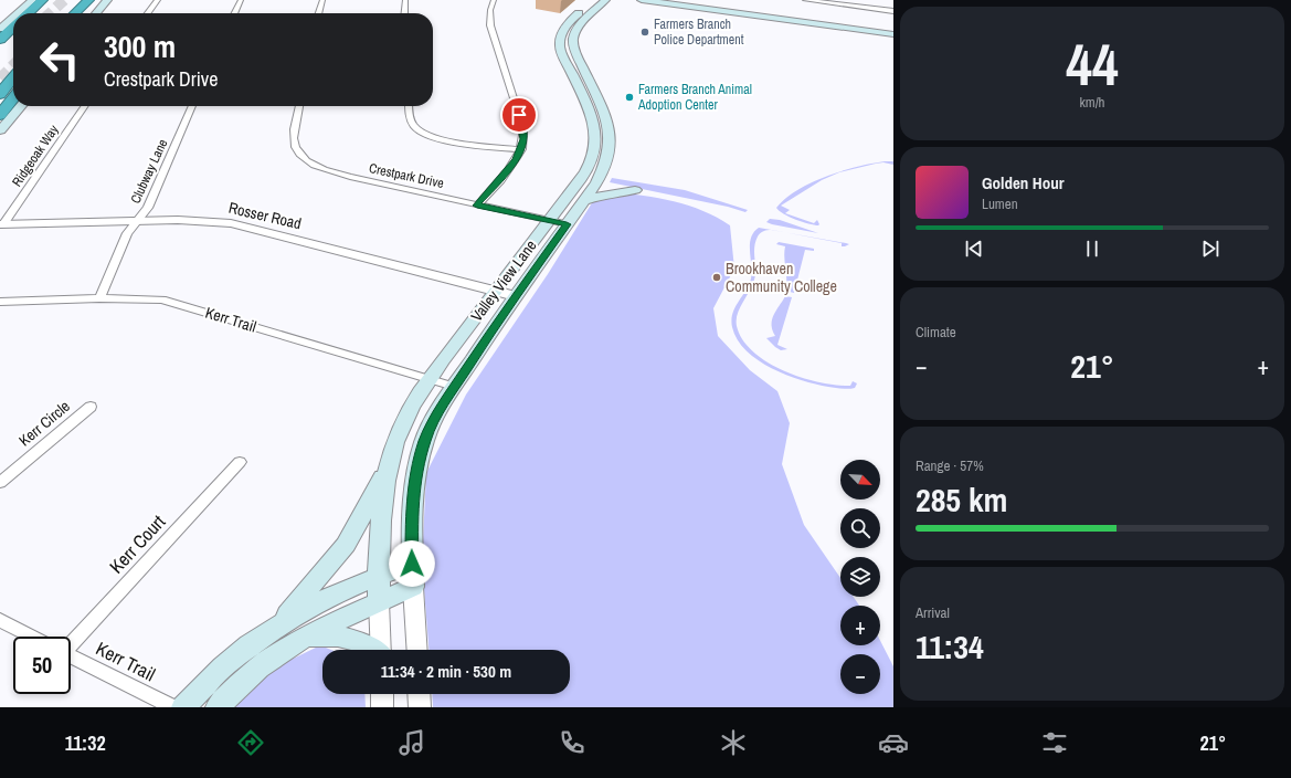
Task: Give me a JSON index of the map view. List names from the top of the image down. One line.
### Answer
{"streets":{"main road":["Valley View Lane"],"street":["Ridgeoak Way","Clubway Lane","Crestpark Drive","Rosser Road","Kerr Trail","Kerr Circle","Kerr Court"]},"crossings":[["Ridgeoak Way","Rosser Road"],["Clubway Lane","Rosser Road"],["Clubway Lane","Kerr Trail"],["Crestpark Drive","Valley View Lane"],["Rosser Road","Valley View Lane"],["Valley View Lane","Kerr Trail"]],"places":["Farmers Branch Police Department","Farmers Branch Animal Adoption Center","Brookhaven Community College"],"north":"bottom right","page":{"tile":[["44","km/h"],"Climate",["Range · 57%","285 km"],["Arrival","11:34"]],"turn":["300 m","Crestpark Drive"],"song":["Golden Hour","Lumen"],"heat":["−","21°","+"],"map_buttons":["+","−"],"limit":"50","trip":"11:34 · 2 min · 530 m","tabs":["11:32","21°"]}}
